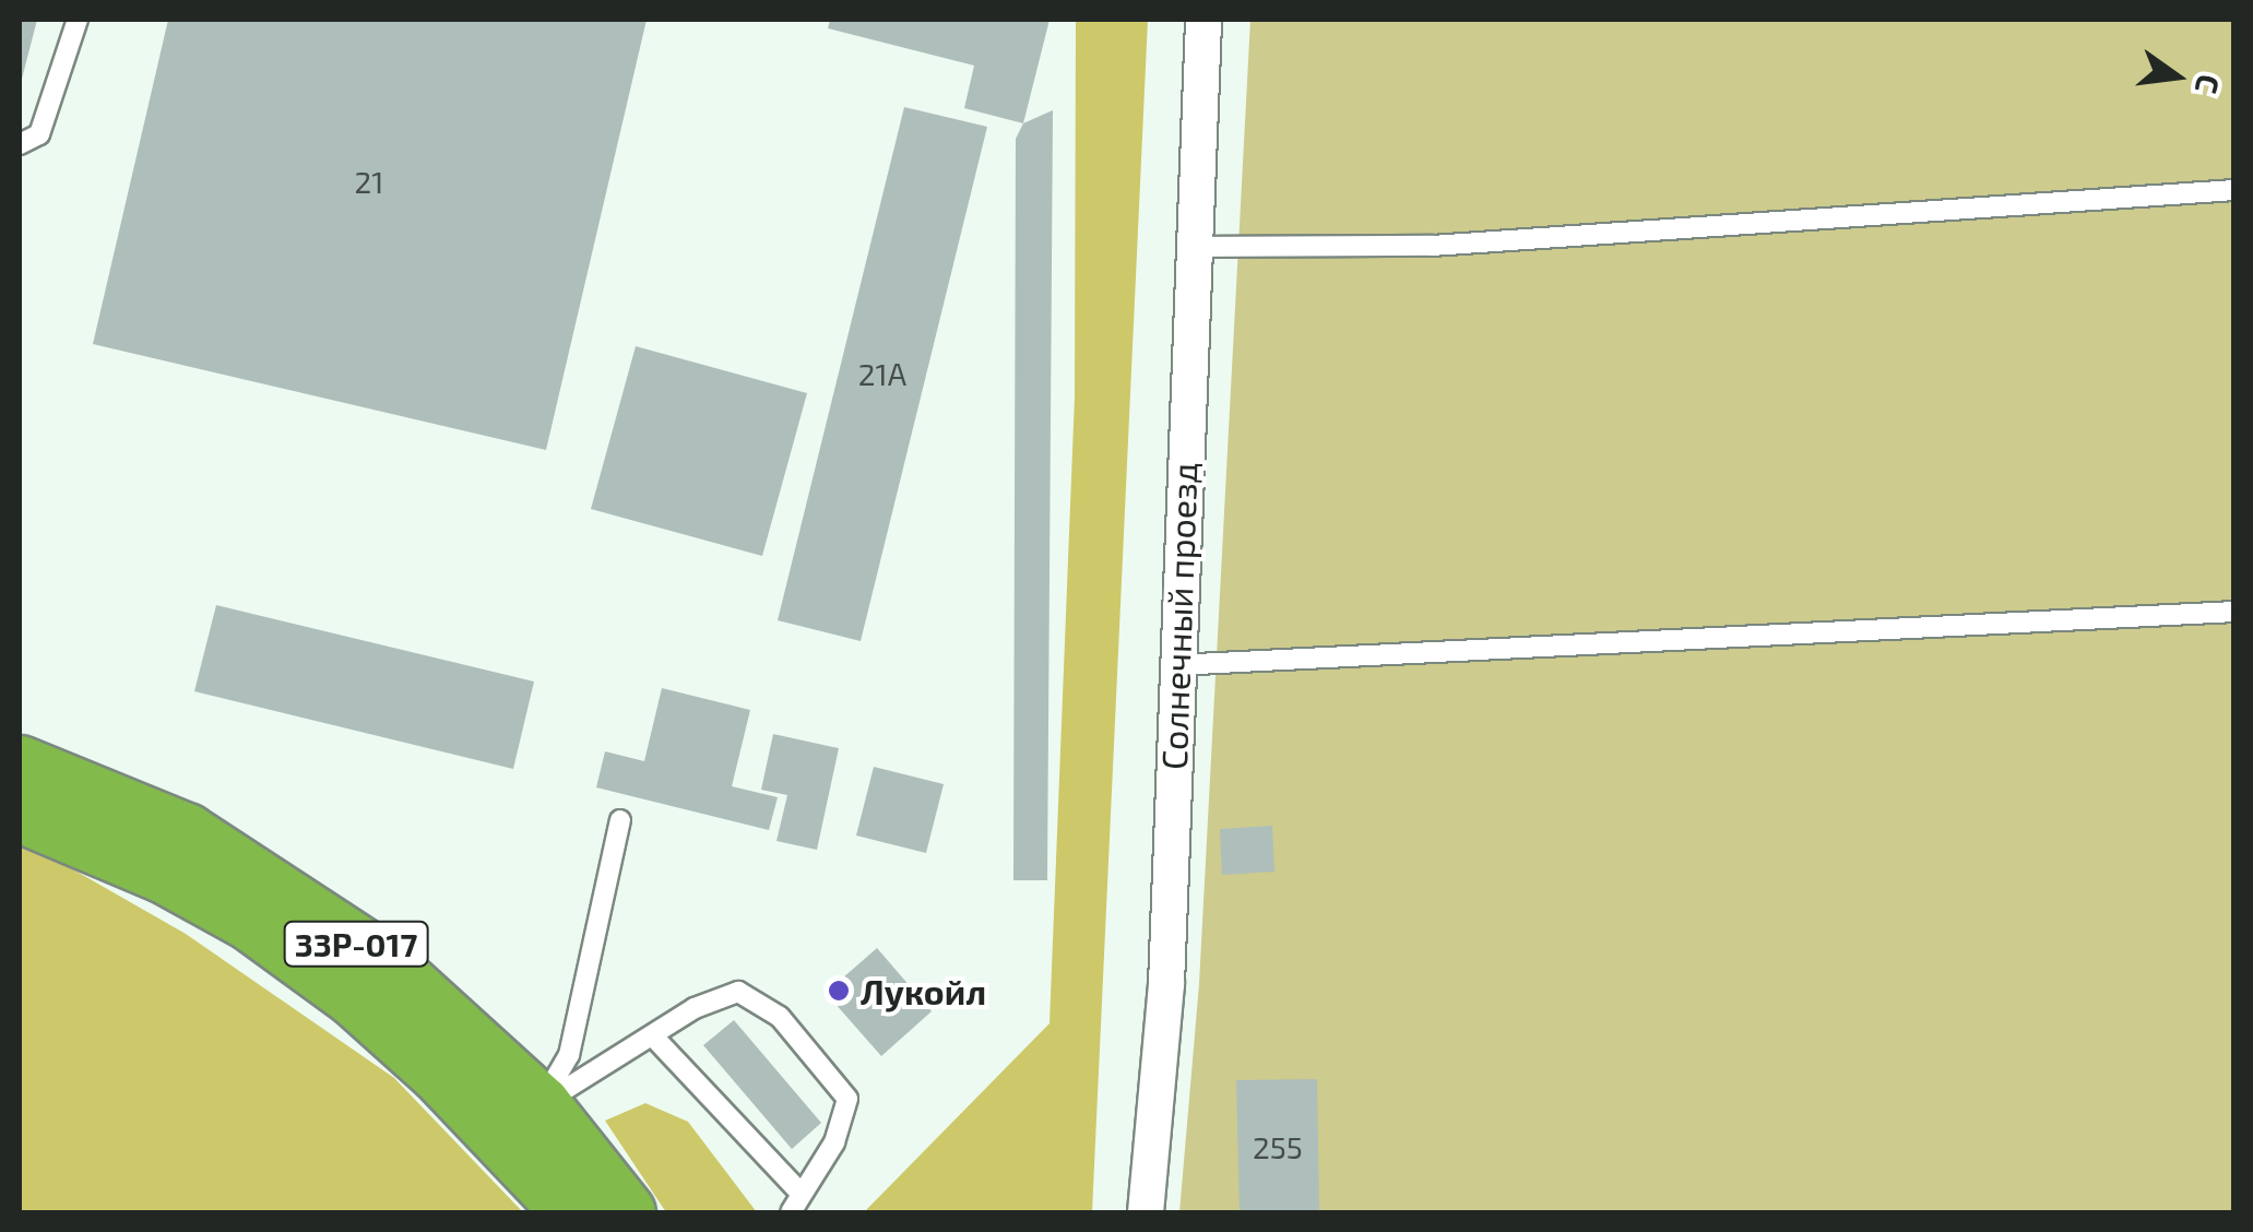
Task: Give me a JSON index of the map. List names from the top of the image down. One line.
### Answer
{"streets":{"highway":["33Р-017"],"street":["Солнечный проезд"]},"places":["Лукойл"],"house_numbers":["21","21А","255"],"north":"right"}
